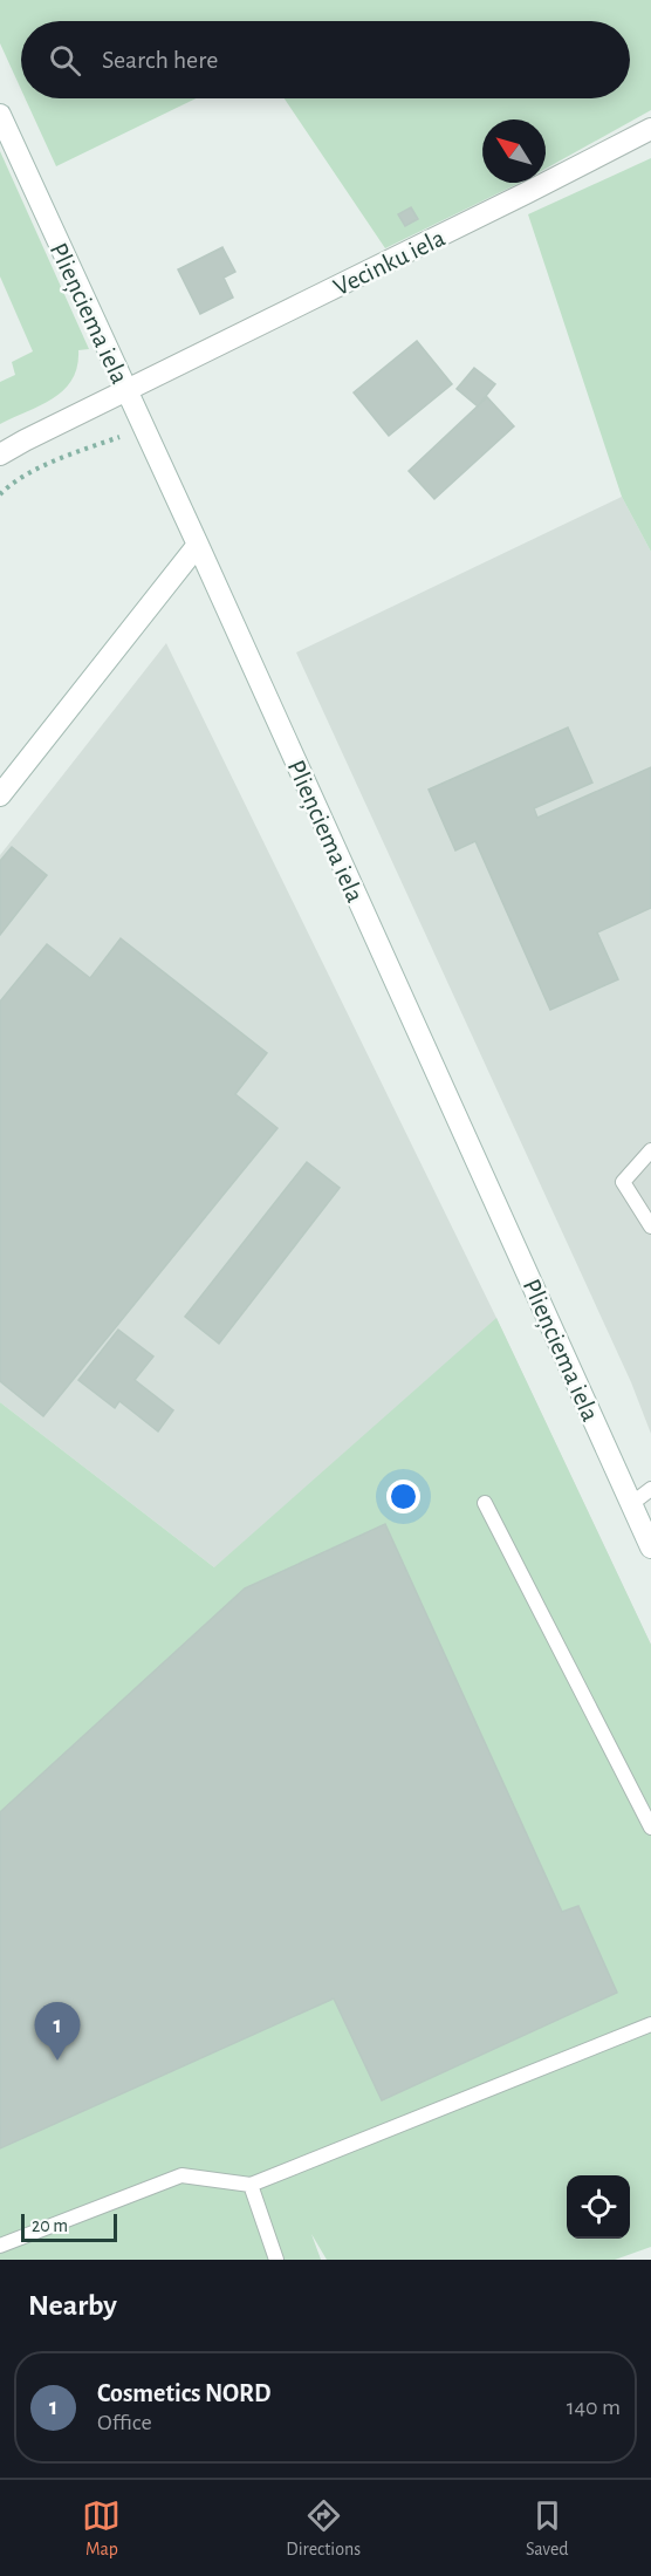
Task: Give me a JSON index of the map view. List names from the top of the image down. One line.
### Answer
{"streets":{"main road":["Vecinku iela","Plieņciema iela"]},"crossings":[["Vecinku iela","Plieņciema iela"]],"scale_bar":"20 m","north":"top left","page":{"search":"Search here","pins":"1","scale":"20 m","heading":"Nearby","list":[{"mark":"1","name":"Cosmetics NORD","note":"Office","value":"140 m"}],"nav":["Map","Directions","Saved"]}}
